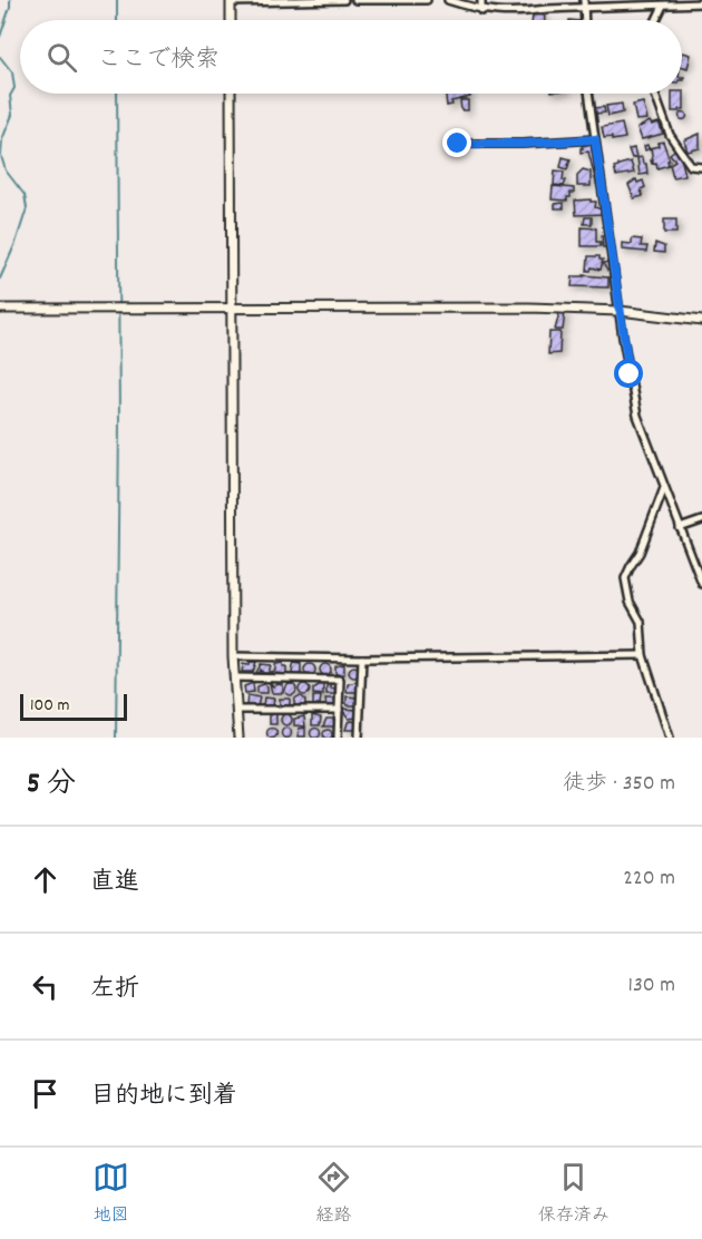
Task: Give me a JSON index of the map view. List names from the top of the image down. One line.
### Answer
{"scale_bar":"100 m","page":{"search":"ここで検索","scale":"100 m","heading":["5 分","徒歩 · 350 m"],"list":[["直進","220 m"],["左折","130 m"],"目的地に到着"],"nav":["地図","経路","保存済み"]}}
